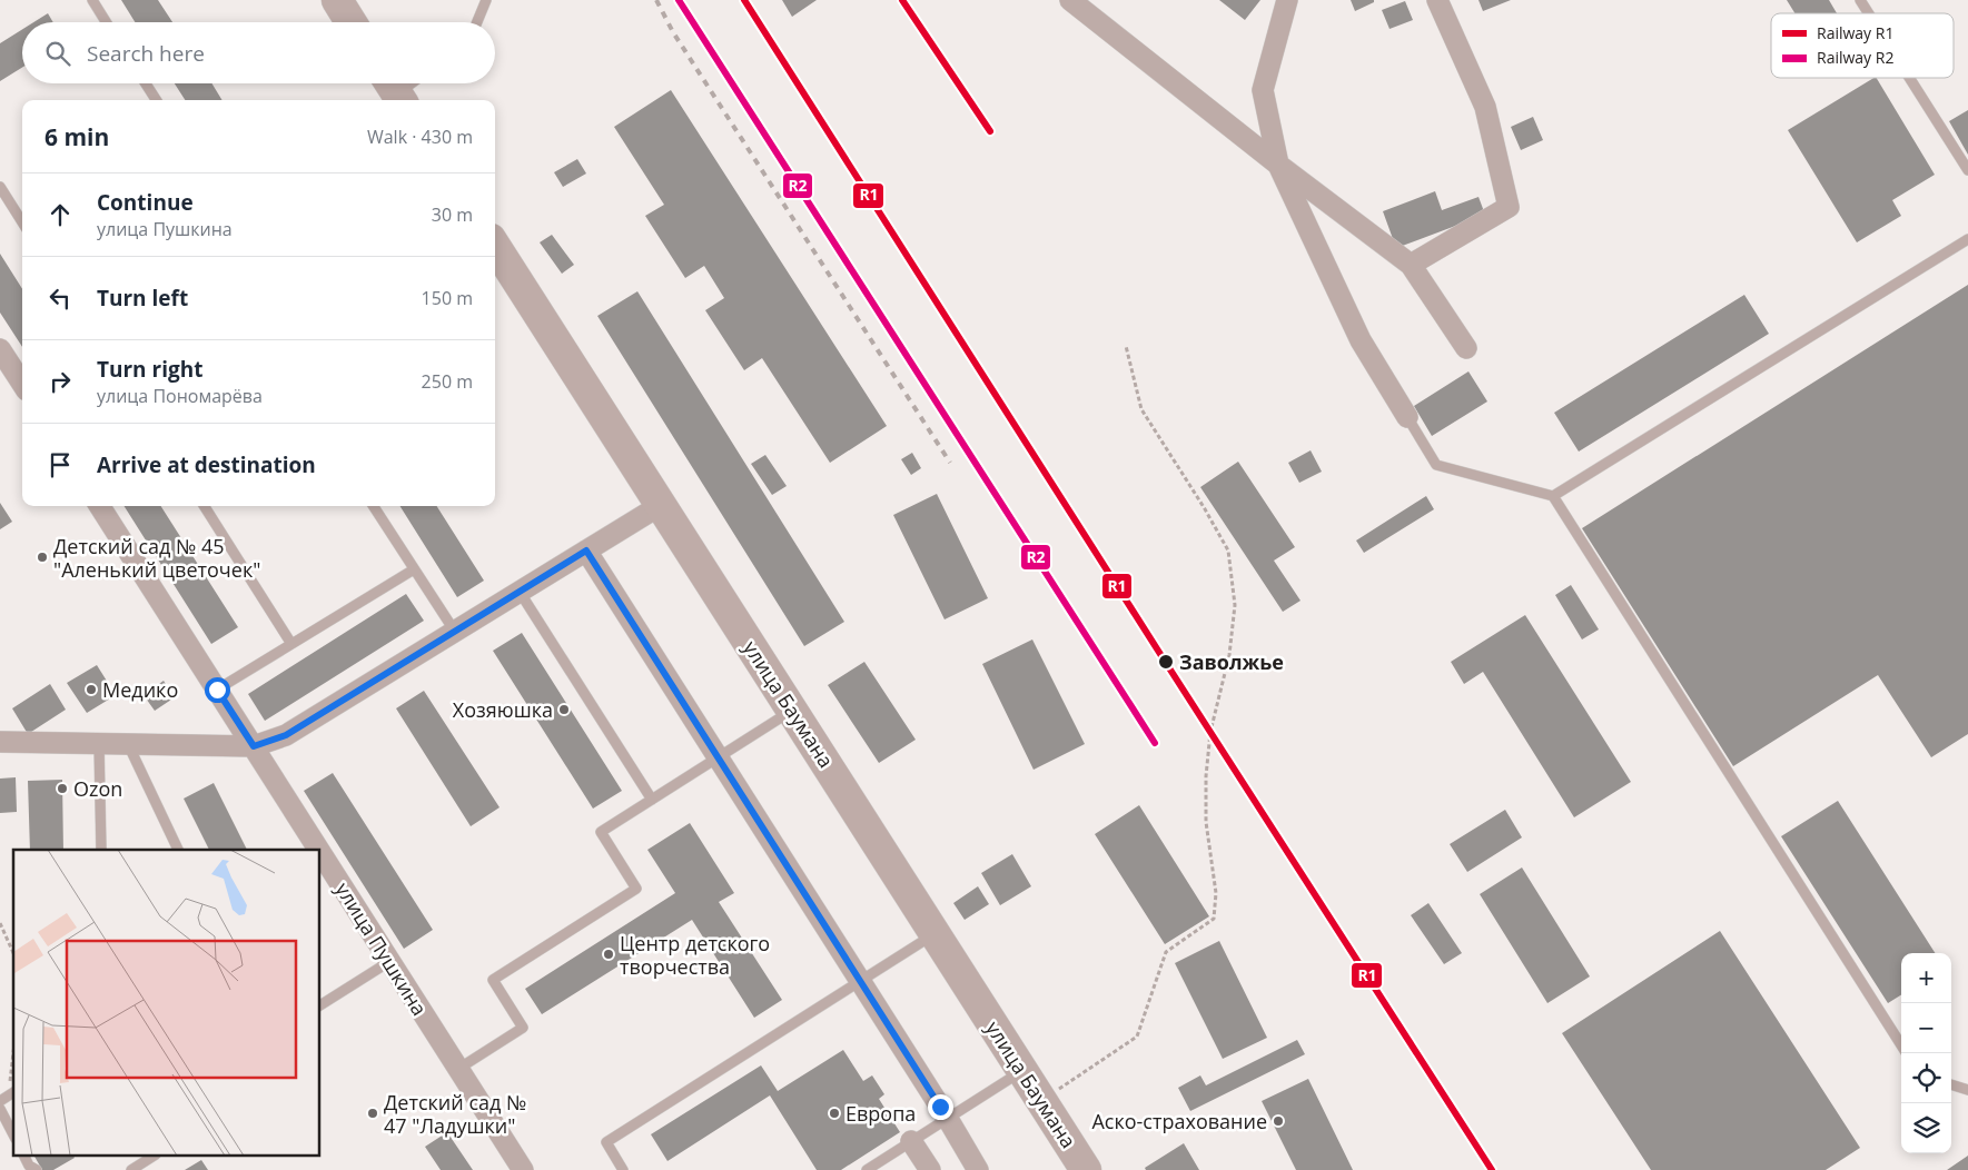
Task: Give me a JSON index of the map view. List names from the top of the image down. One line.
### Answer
{"streets":{"main road":["улица Баумана"],"street":["улица Пушкина"]},"places":["Детский сад № 45 \"Аленький цветочек\"","Заволжье","Медико","Хозяюшка","Ozon","Центр детского творчества","Детский сад № 47 \"Ладушки\"","Европа","Аско-страхование"],"lines":["rail line R1","rail line R2"],"legend":["Railway R1","Railway R2"],"page":{"search":"Search here","heading":["6 min","Walk · 430 m"],"list":[["Continue","улица Пушкина","30 m"],["Turn left","150 m"],["Turn right","улица Пономарёва","250 m"],"Arrive at destination"],"map_buttons":["+","−"]}}
